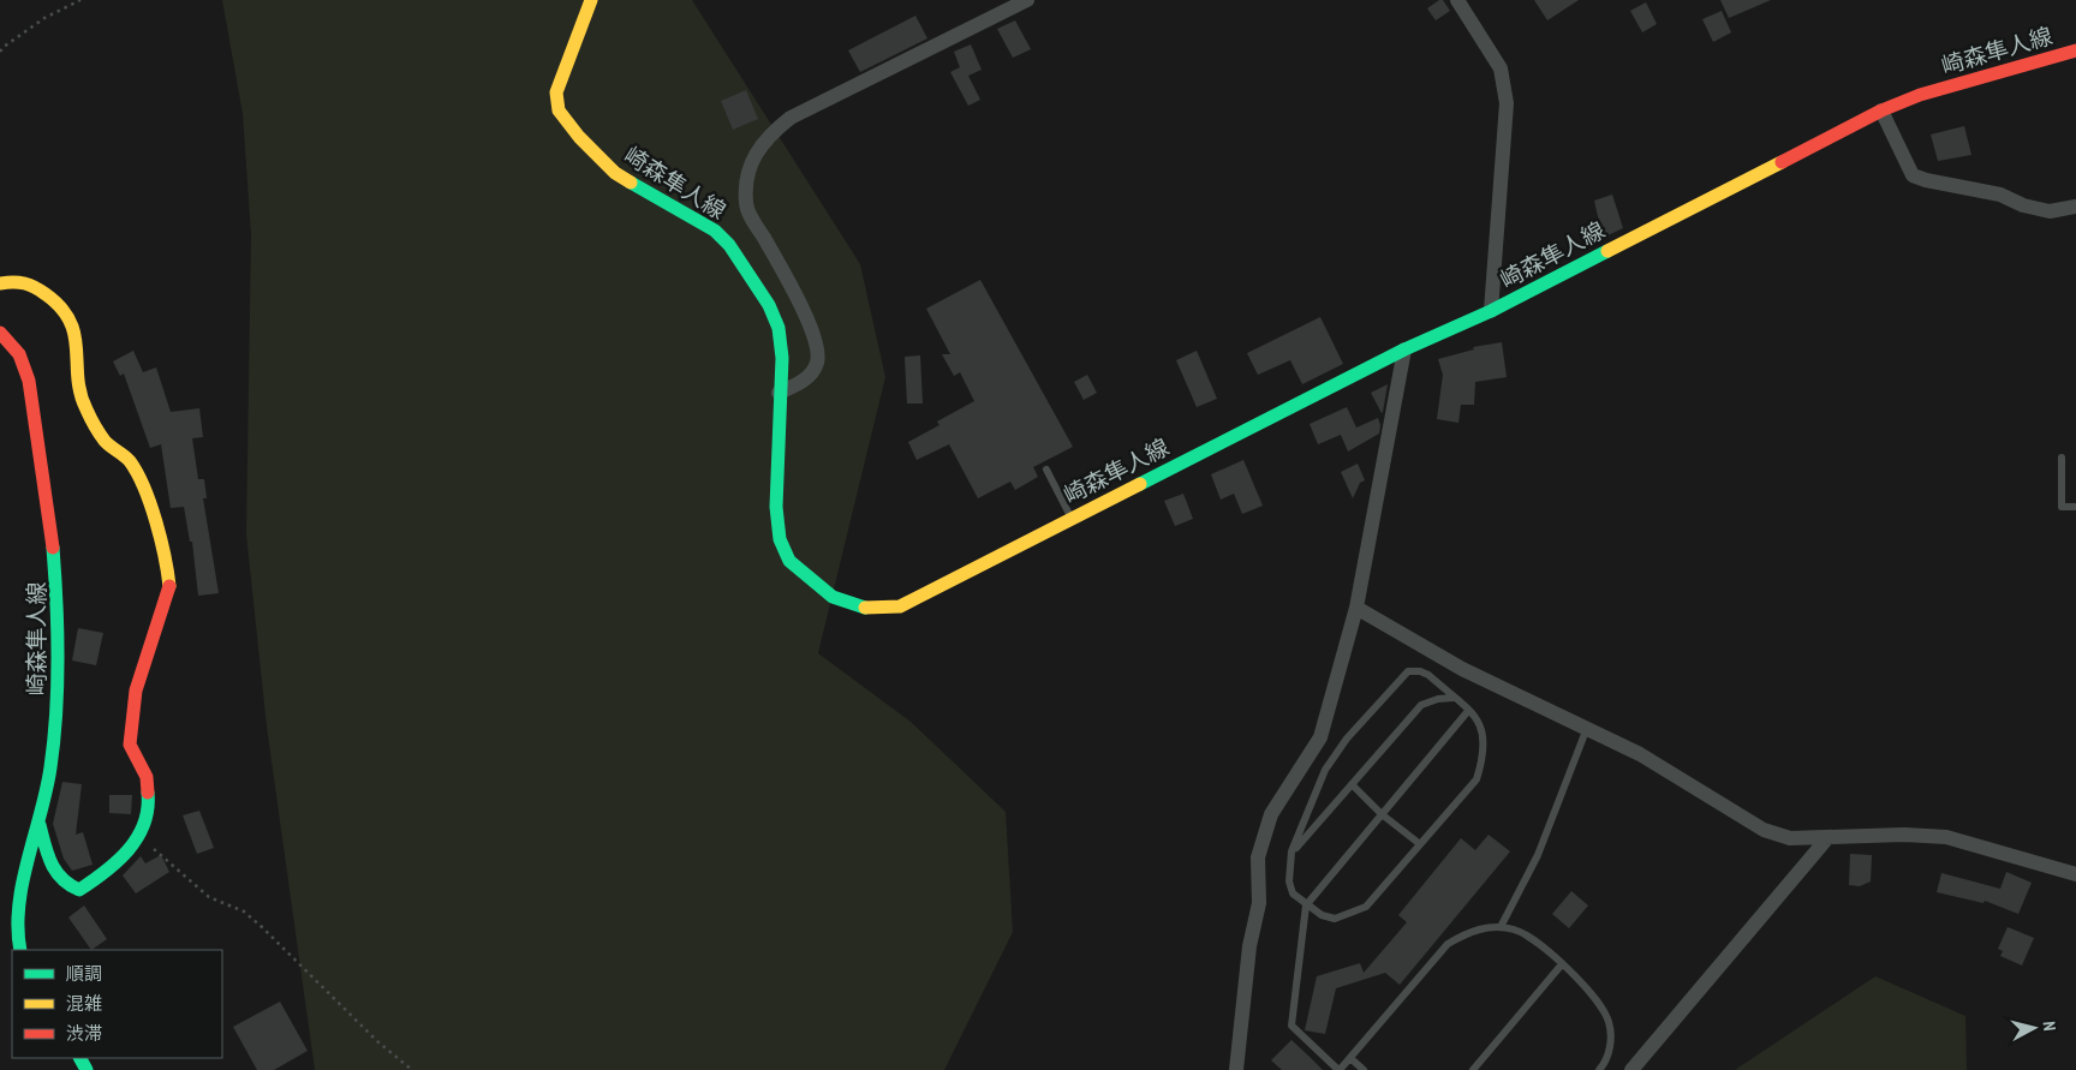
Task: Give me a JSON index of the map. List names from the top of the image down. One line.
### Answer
{"streets":{"main road":["崎森隼人線"]},"legend":["順調","混雑","渋滞"],"north":"right"}
